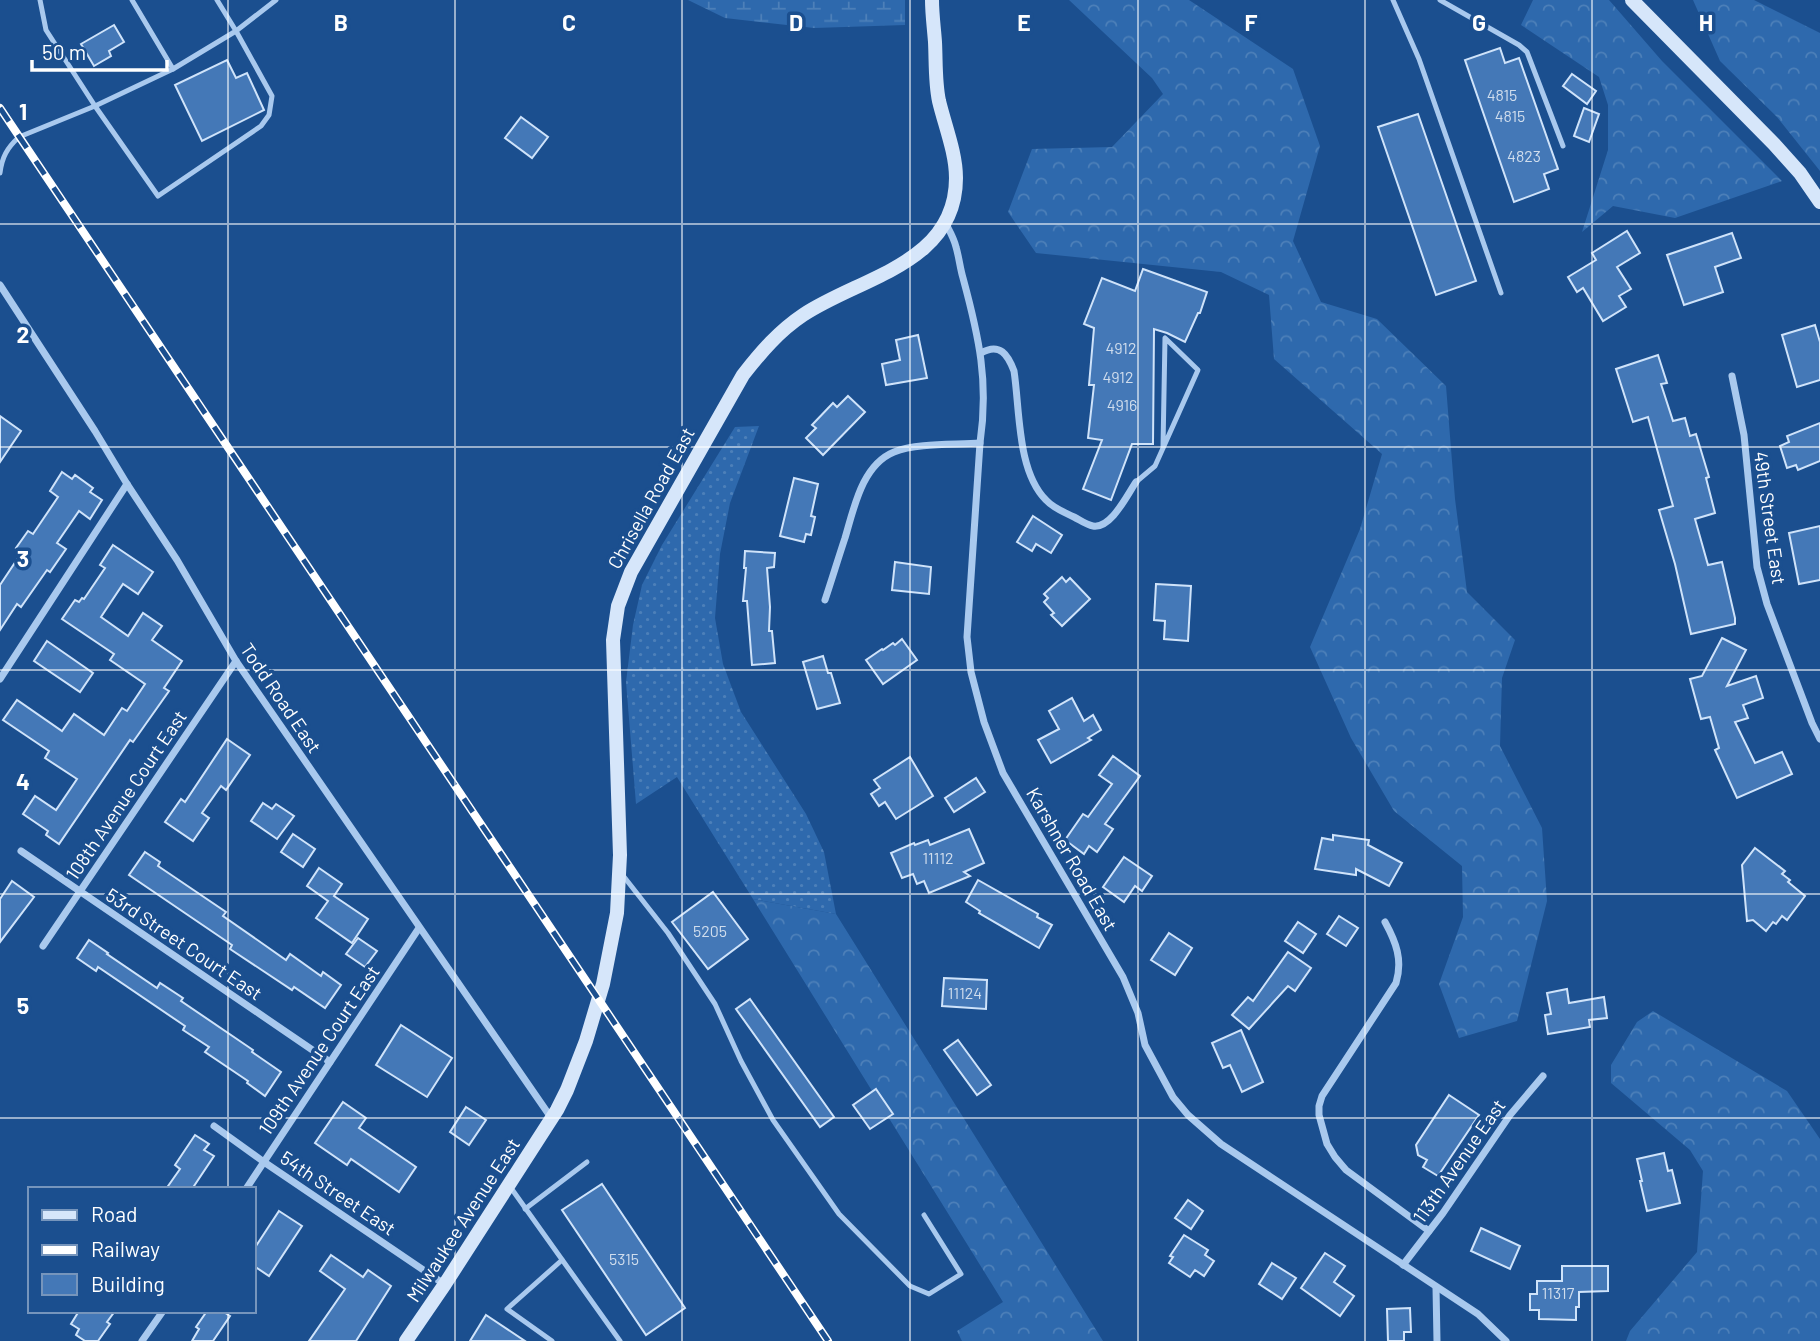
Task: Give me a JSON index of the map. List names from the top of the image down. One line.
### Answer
{"streets":{"street":["Chrisella Road East","49th Street East","Todd Road East","108th Avenue Court East","Karshner Road East","53rd Street Court East","109th Avenue Court East","113th Avenue East","54th Street East","Milwaukee Avenue East"]},"crossings":[["Chrisella Road East","Todd Road East"],["Chrisella Road East","Karshner Road East"],["Chrisella Road East","Milwaukee Avenue East"],["Todd Road East","108th Avenue Court East"],["Todd Road East","109th Avenue Court East"],["Todd Road East","Milwaukee Avenue East"],["108th Avenue Court East","53rd Street Court East"],["Karshner Road East","113th Avenue East"],["53rd Street Court East","109th Avenue Court East"],["109th Avenue Court East","54th Street East"],["54th Street East","Milwaukee Avenue East"]],"house_numbers":["4815","4815","4823","4912","4912","4916","11112","5205","11124","5315","11317"],"legend":["Road","Railway","Building"],"scale_bar":"50 m","grid":{"columns":["B","C","D","E","F","G","H"],"rows":["1","2","3","4","5"]}}
